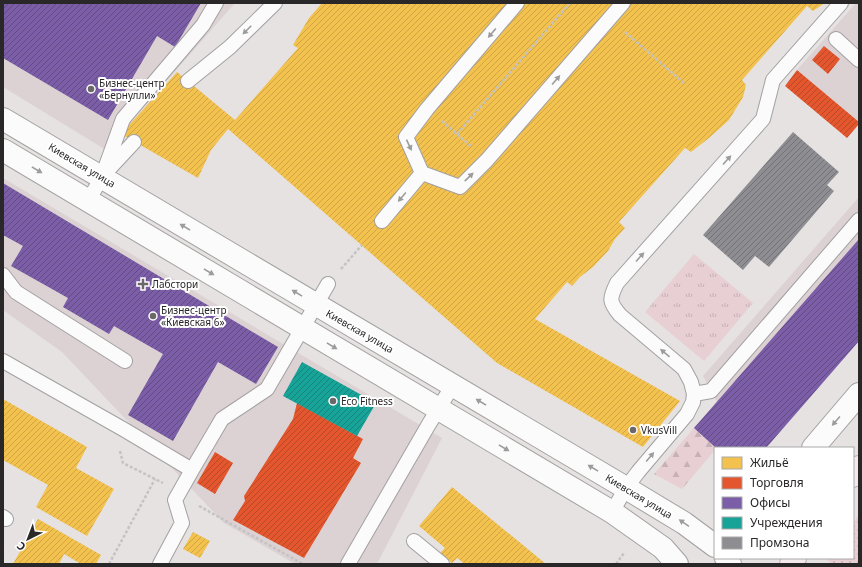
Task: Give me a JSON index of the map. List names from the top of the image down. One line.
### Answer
{"streets":{"street":["Киевская улица"]},"places":{"other":["Бизнес-центр «Бернулли»","Бизнес-центр «Киевская 6»","Eco Fitness","VkusVill"],"health":["Лабстори"]},"legend":["Жильё","Торговля","Офисы","Учреждения","Промзона"],"north":"bottom left"}
